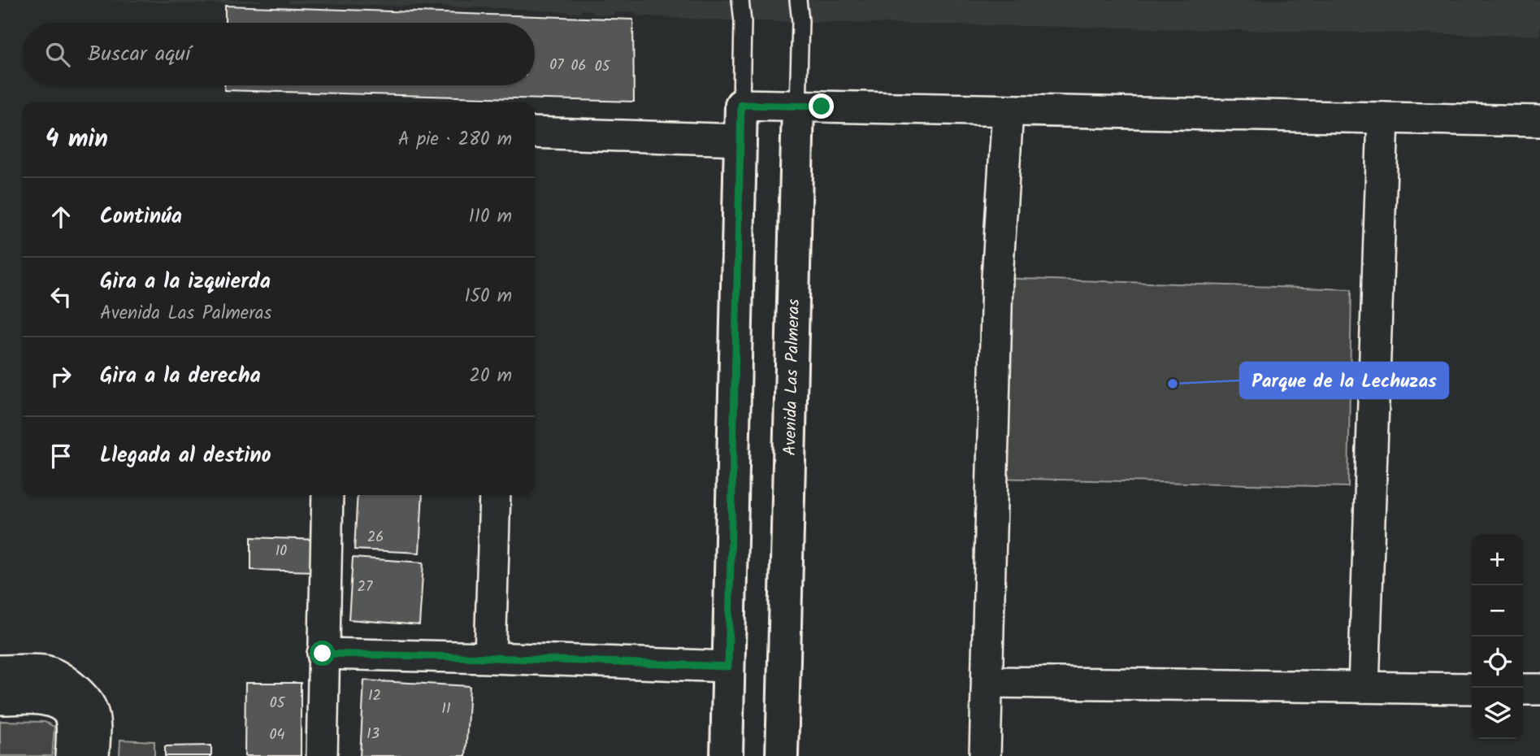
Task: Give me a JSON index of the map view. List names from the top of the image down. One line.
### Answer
{"streets":{"street":["Avenida Las Palmeras"]},"places":["Parque de la Lechuzas"],"house_numbers":["07","06","05","26","10","27","12","05","11","13","04"],"page":{"search":"Buscar aquí","heading":["4 min","A pie · 280 m"],"list":[["Continúa","110 m"],["Gira a la izquierda","Avenida Las Palmeras","150 m"],["Gira a la derecha","20 m"],"Llegada al destino"],"map_buttons":["+","−"]}}
